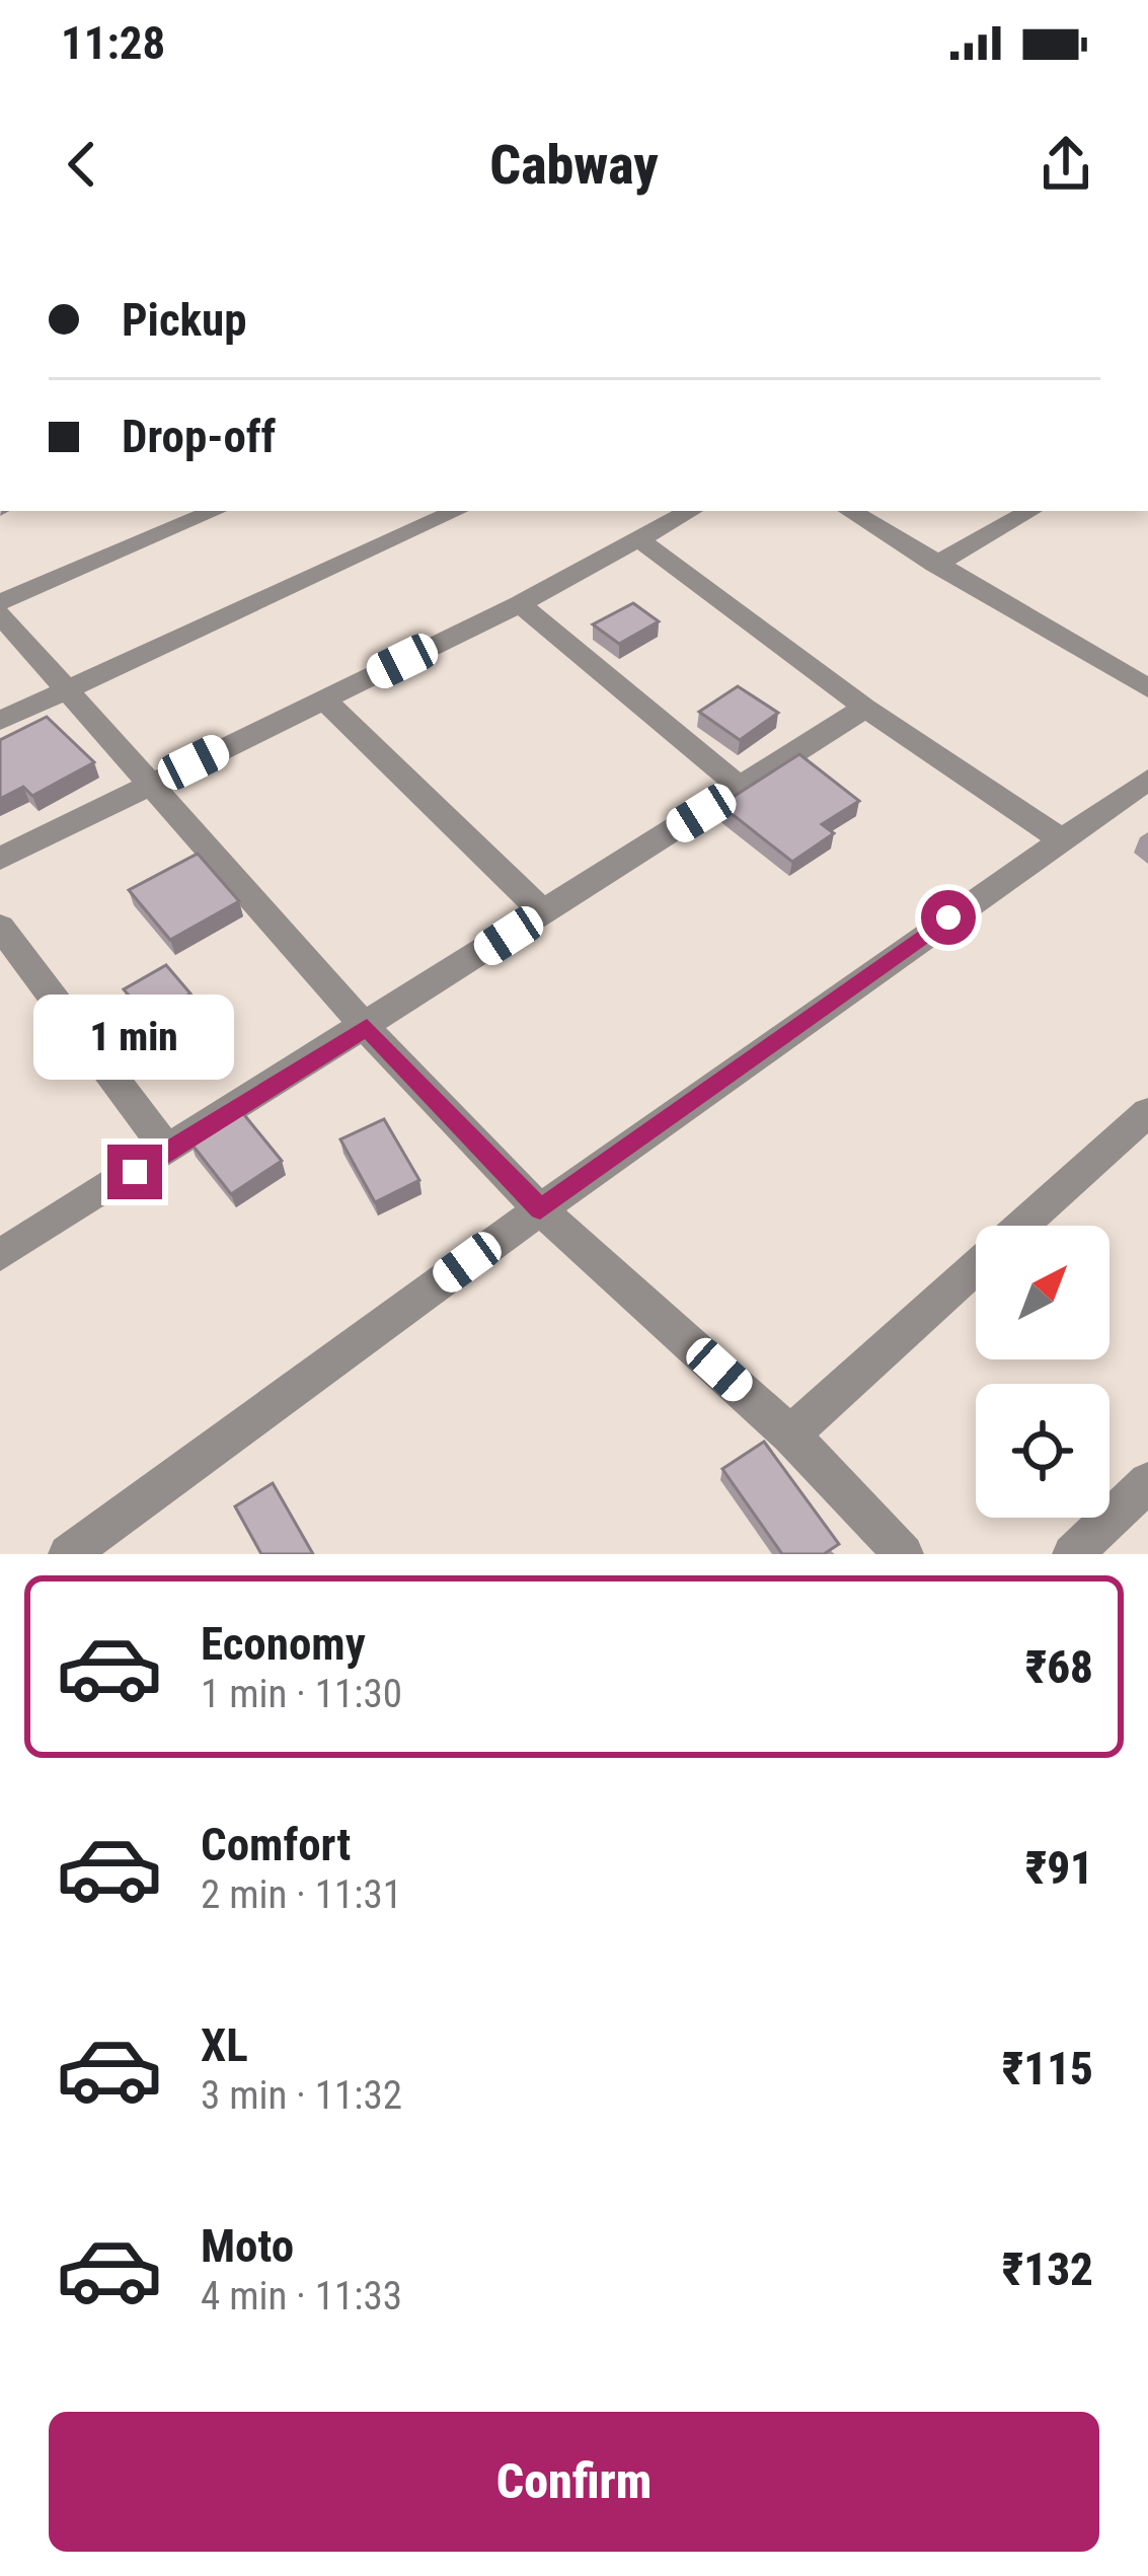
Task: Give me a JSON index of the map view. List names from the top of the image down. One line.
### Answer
{"north":"top right","page":{"status":"11:28","header":"Cabway","banner":["Pickup","Drop-off"],"bubble":"1 min","list":[{"name":"Economy","note":"1 min · 11:30","value":"₹68"},{"name":"Comfort","note":"2 min · 11:31","value":"₹91"},{"name":"XL","note":"3 min · 11:32","value":"₹115"},{"name":"Moto","note":"4 min · 11:33","value":"₹132"}],"buttons":"Confirm"}}
